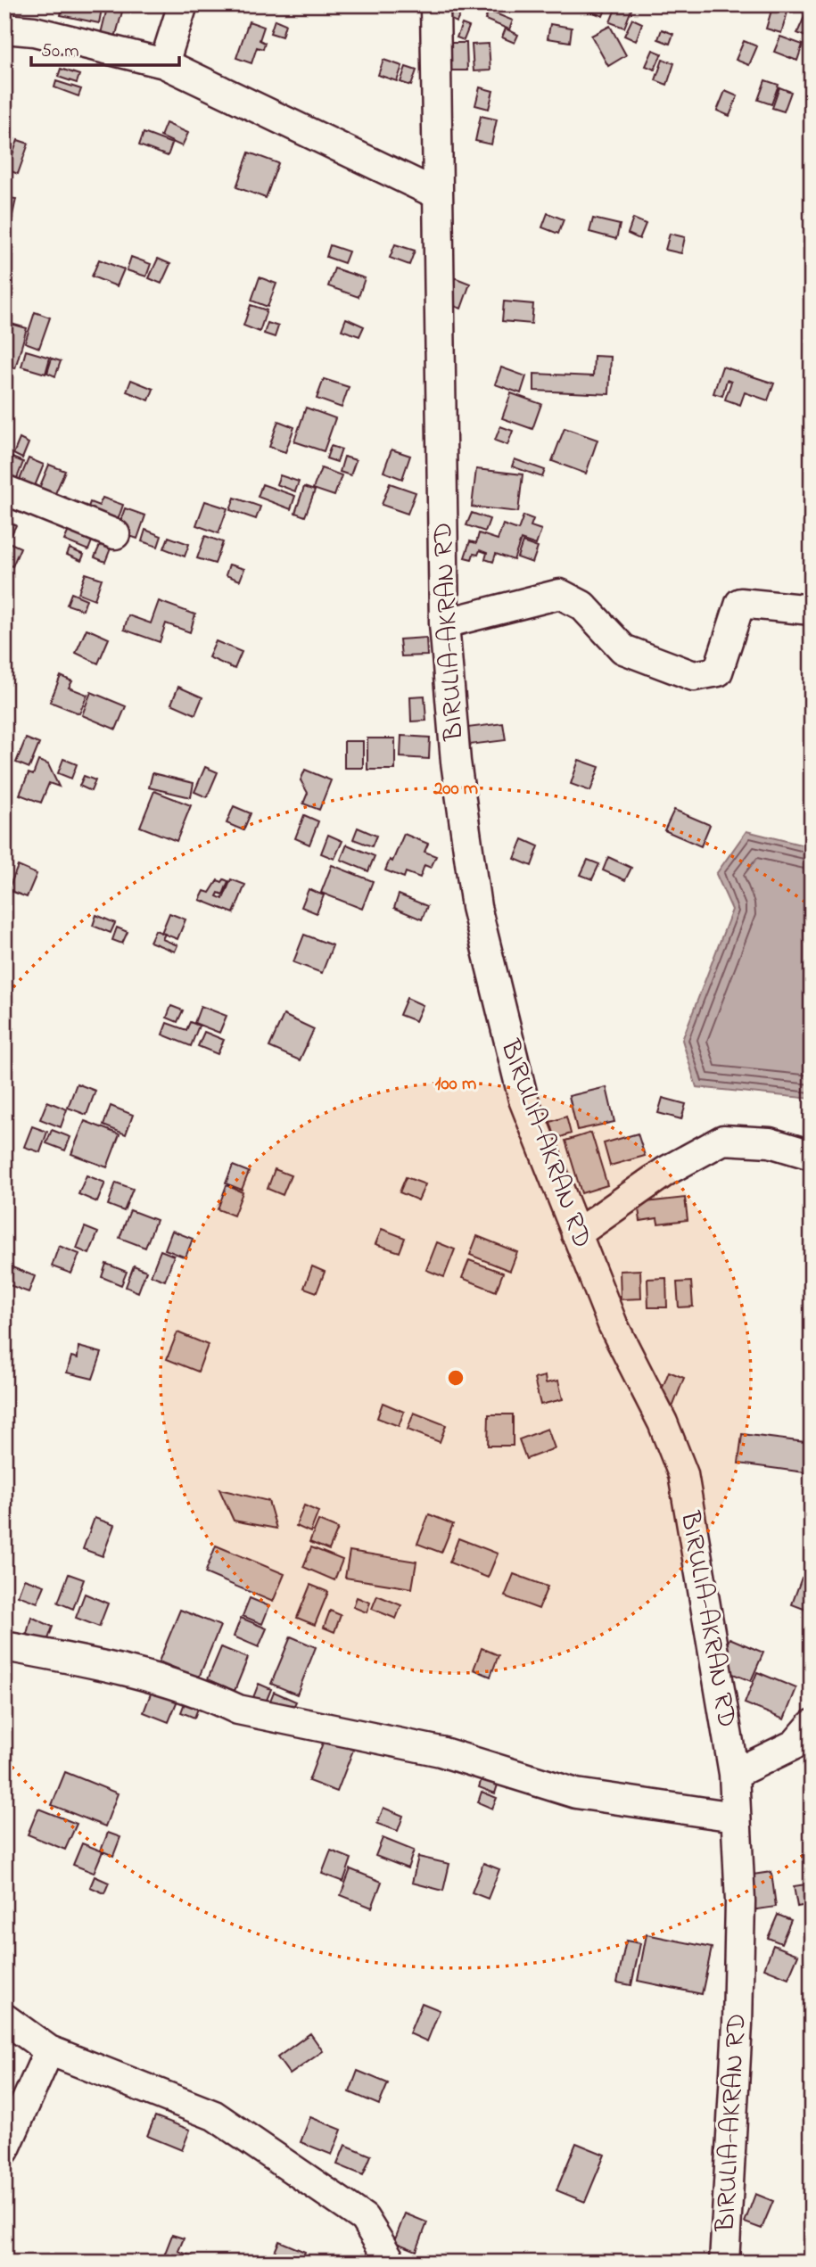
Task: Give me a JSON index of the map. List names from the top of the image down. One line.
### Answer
{"streets":{"street":["BIRULIA-AKRAN RD"]},"scale_bar":"50 m","rings":["200 m","100 m"]}
